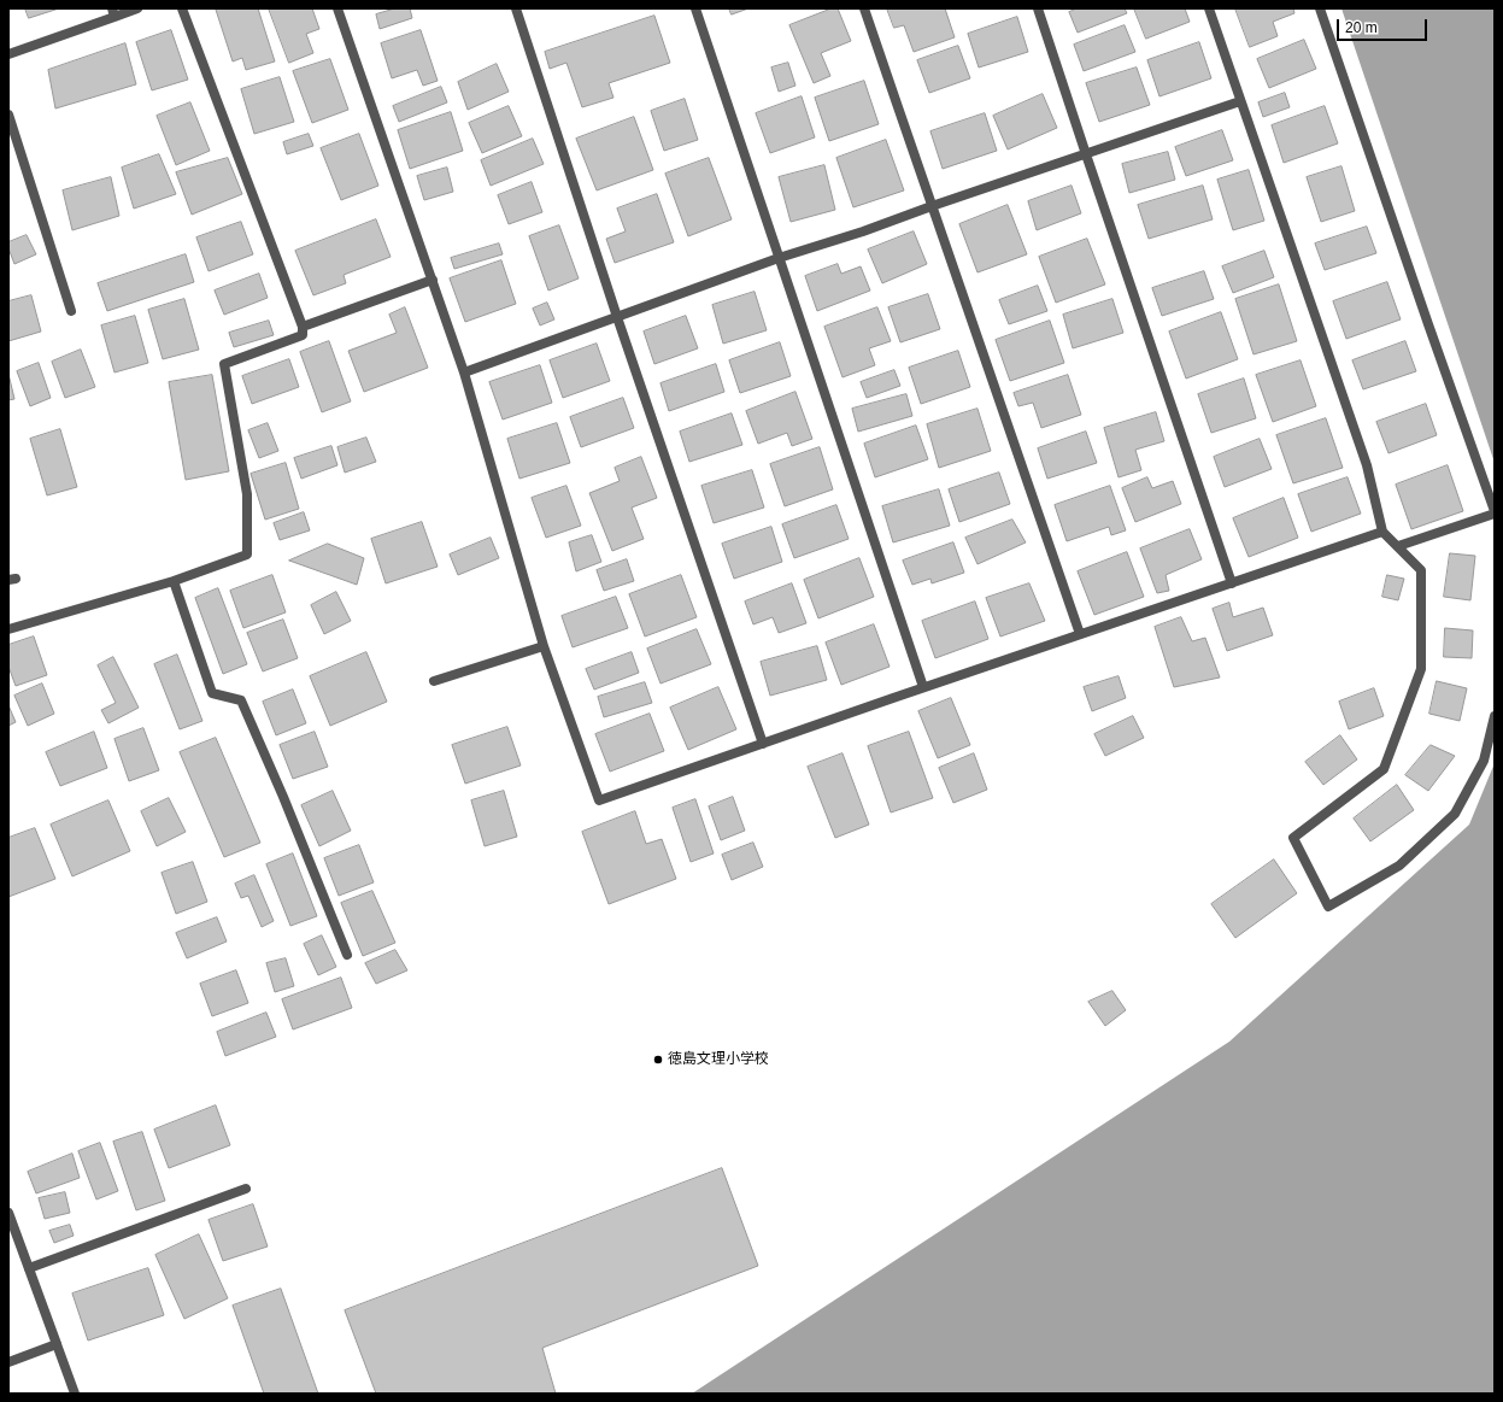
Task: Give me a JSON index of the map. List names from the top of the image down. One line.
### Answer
{"places":["徳島文理小学校"],"scale_bar":"20 m"}
